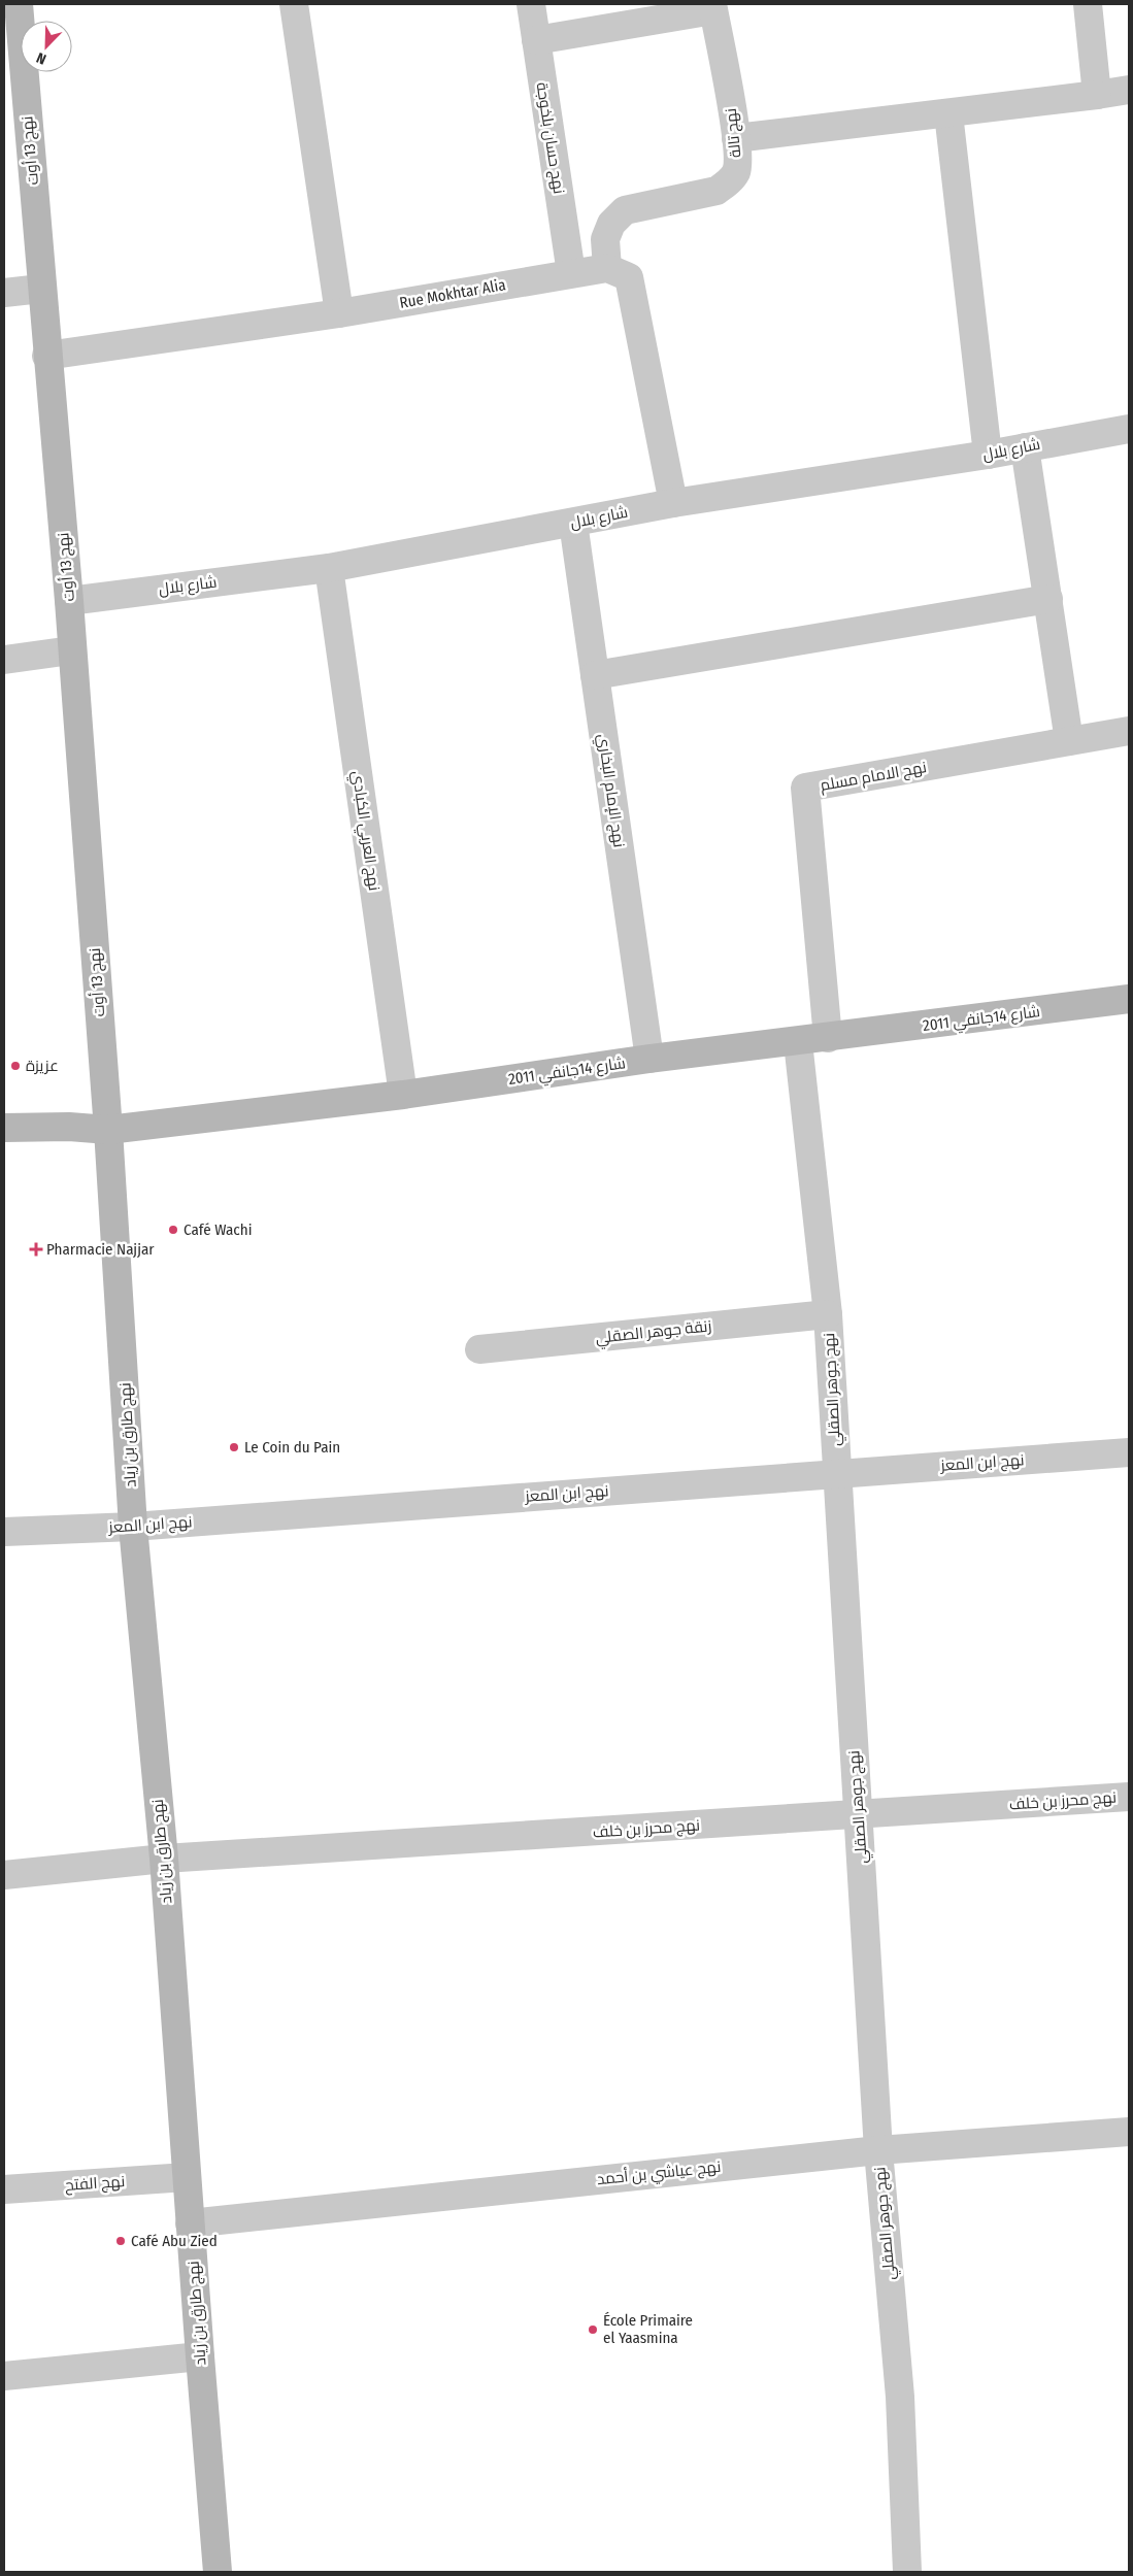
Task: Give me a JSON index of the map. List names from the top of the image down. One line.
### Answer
{"streets":{"street":["نهج تالة","نهج حسان بلخوجة","نهج 13 أوت","Rue Mokhtar Alia","شارع بلال","نهج الامام مسلم","نهج الإمام البخاري","نهج العربي الكبادي","شارع 14جانفي 2011","زنقة جوهر الصقلي","نهج جوهر الصقلي","نهج طارق بن زياد","نهج ابن المعز","نهج محرز بن خلف","نهج عياشي بن أحمد","نهج الفتح"]},"crossings":[["نهج تالة","Rue Mokhtar Alia"],["نهج حسان بلخوجة","Rue Mokhtar Alia"],["نهج 13 أوت","Rue Mokhtar Alia"],["نهج 13 أوت","شارع بلال"],["نهج 13 أوت","شارع 14جانفي 2011"],["نهج 13 أوت","نهج طارق بن زياد"],["شارع بلال","نهج الإمام البخاري"],["شارع بلال","نهج العربي الكبادي"],["نهج الامام مسلم","شارع 14جانفي 2011"],["نهج الإمام البخاري","شارع 14جانفي 2011"],["نهج العربي الكبادي","شارع 14جانفي 2011"],["شارع 14جانفي 2011","نهج جوهر الصقلي"],["شارع 14جانفي 2011","نهج طارق بن زياد"],["زنقة جوهر الصقلي","نهج جوهر الصقلي"],["نهج جوهر الصقلي","نهج ابن المعز"],["نهج جوهر الصقلي","نهج محرز بن خلف"],["نهج جوهر الصقلي","نهج عياشي بن أحمد"],["نهج طارق بن زياد","نهج ابن المعز"],["نهج طارق بن زياد","نهج محرز بن خلف"],["نهج طارق بن زياد","نهج عياشي بن أحمد"],["نهج طارق بن زياد","نهج الفتح"]],"places":{"other":["عزيزة","Café Wachi","Le Coin du Pain","Café Abu Zied","École Primaire el Yaasmina"],"health":["Pharmacie Najjar"]},"north":"bottom left"}
